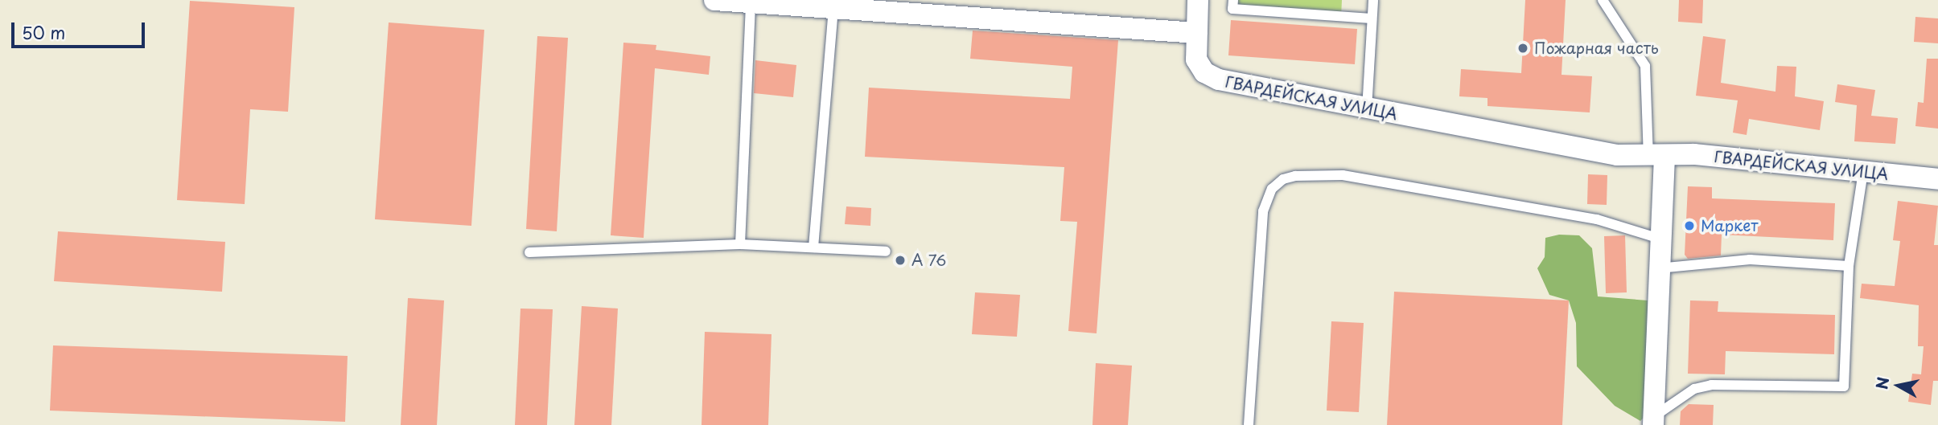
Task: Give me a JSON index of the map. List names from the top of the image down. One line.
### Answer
{"streets":{"street":["ГВАРДЕЙСКАЯ УЛИЦА"]},"places":["Пожарная часть","Маркет","А 76"],"scale_bar":"50 m","north":"left"}
